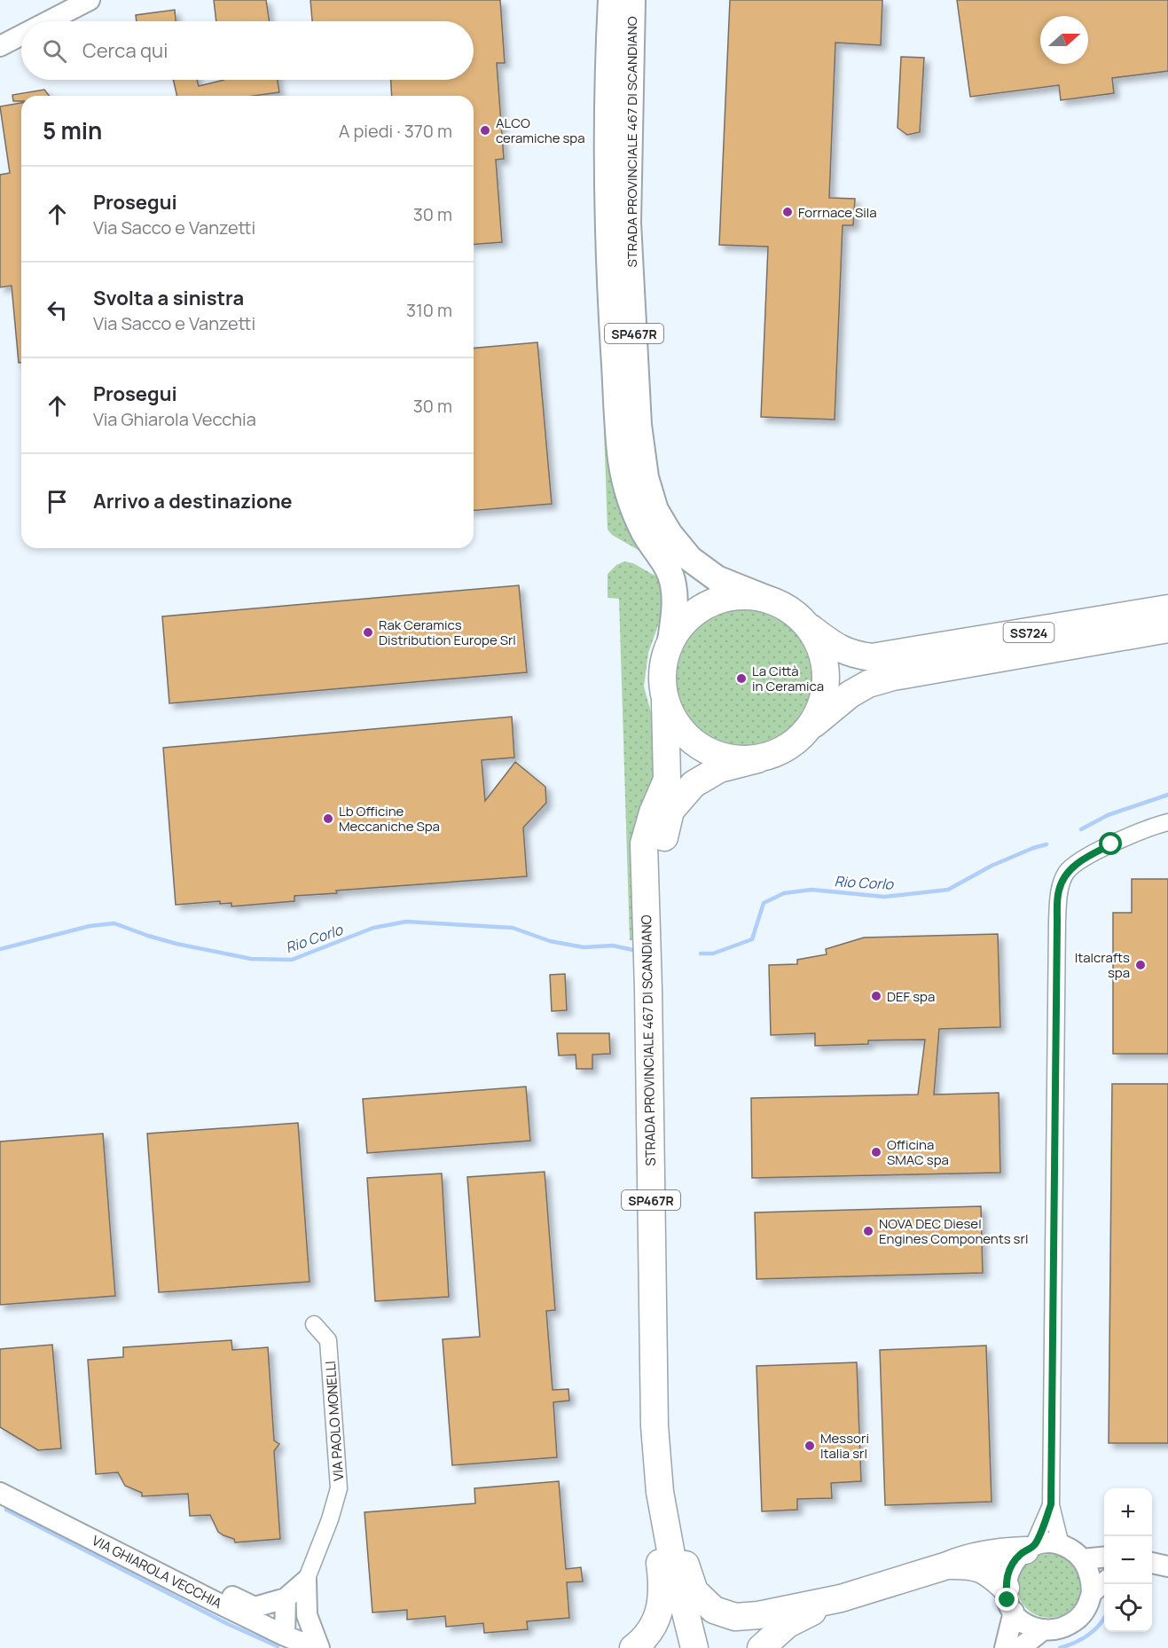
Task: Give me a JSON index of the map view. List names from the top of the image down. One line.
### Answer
{"streets":{"highway":["STRADA PROVINCIALE 467 DI SCANDIANO","SP467R","SS724"],"street":["VIA PAOLO MONELLI","VIA GHIAROLA VECCHIA"]},"crossings":[["STRADA PROVINCIALE 467 DI SCANDIANO","SP467R"],["STRADA PROVINCIALE 467 DI SCANDIANO","SS724"],["SP467R","SS724"]],"water":["Rio Corlo"],"places":["ALCO ceramiche spa","Forrnace Sila","Rak Ceramics Distribution Europe Srl","La Città in Ceramica","Lb Officine Meccaniche Spa","Italcrafts spa","DEF spa","Officina SMAC spa","NOVA DEC Diesel Engines Components srl","Messori Italia srl"],"north":"right","page":{"search":"Cerca qui","heading":["5 min","A piedi · 370 m"],"list":[["Prosegui","Via Sacco e Vanzetti","30 m"],["Svolta a sinistra","Via Sacco e Vanzetti","310 m"],["Prosegui","Via Ghiarola Vecchia","30 m"],"Arrivo a destinazione"],"map_buttons":["+","−"]}}
